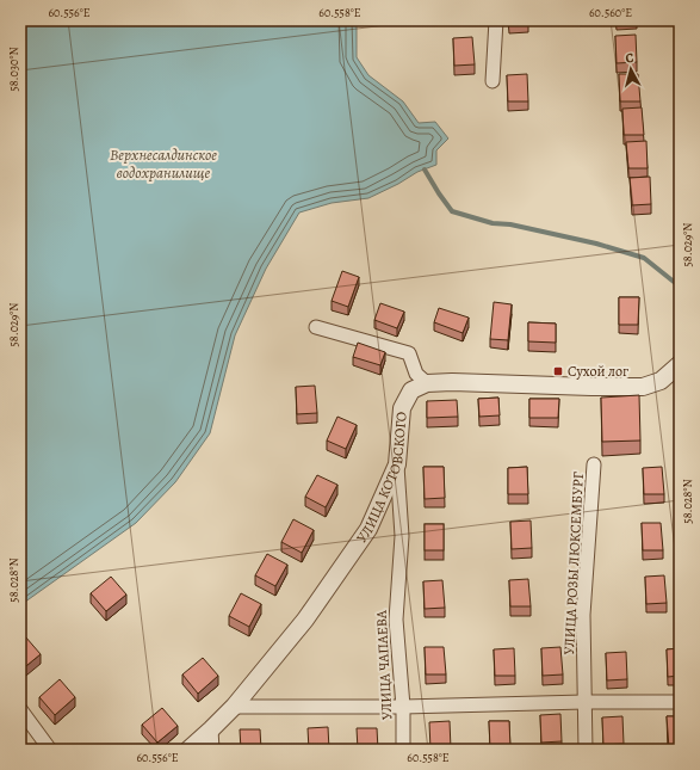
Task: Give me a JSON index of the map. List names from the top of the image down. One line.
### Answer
{"streets":{"street":["УЛИЦА КОТОВСКОГО","УЛИЦА РОЗЫ ЛЮКСЕМБУРГ","УЛИЦА ЧАПАЕВА"]},"crossings":[["УЛИЦА КОТОВСКОГО","УЛИЦА ЧАПАЕВА"]],"water":["Верхнесалдинское водохранилище"],"places":{"transit":["Сухой лог"]},"north":"top","coordinates":["60.556°E","60.558°E","60.560°E","58.030°N","58.029°N","58.028°N"]}
